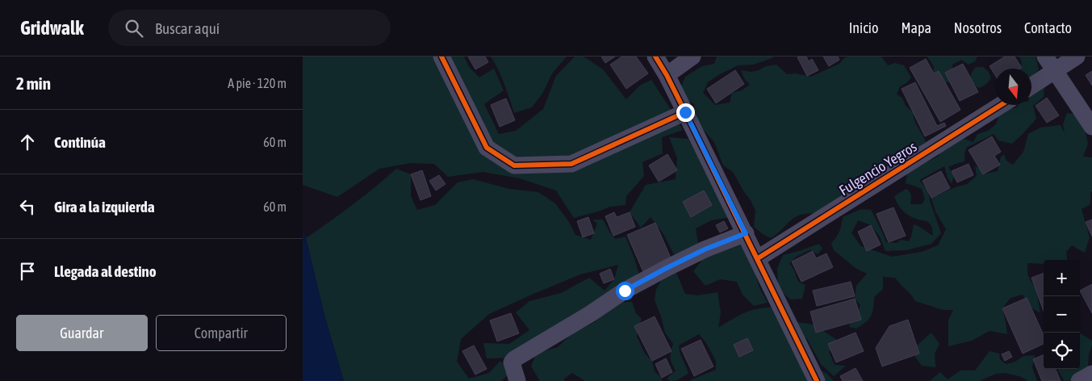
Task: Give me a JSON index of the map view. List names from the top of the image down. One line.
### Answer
{"streets":{"street":["Fulgencio Yegros"]},"north":"bottom","page":{"header":"Gridwalk","search":"Buscar aquí","nav":["Inicio","Mapa","Nosotros","Contacto"],"heading":["2 min","A pie · 120 m"],"list":[["Continúa","60 m"],["Gira a la izquierda","60 m"],"Llegada al destino"],"map_buttons":["+","−"],"buttons":["Guardar","Compartir"]}}
